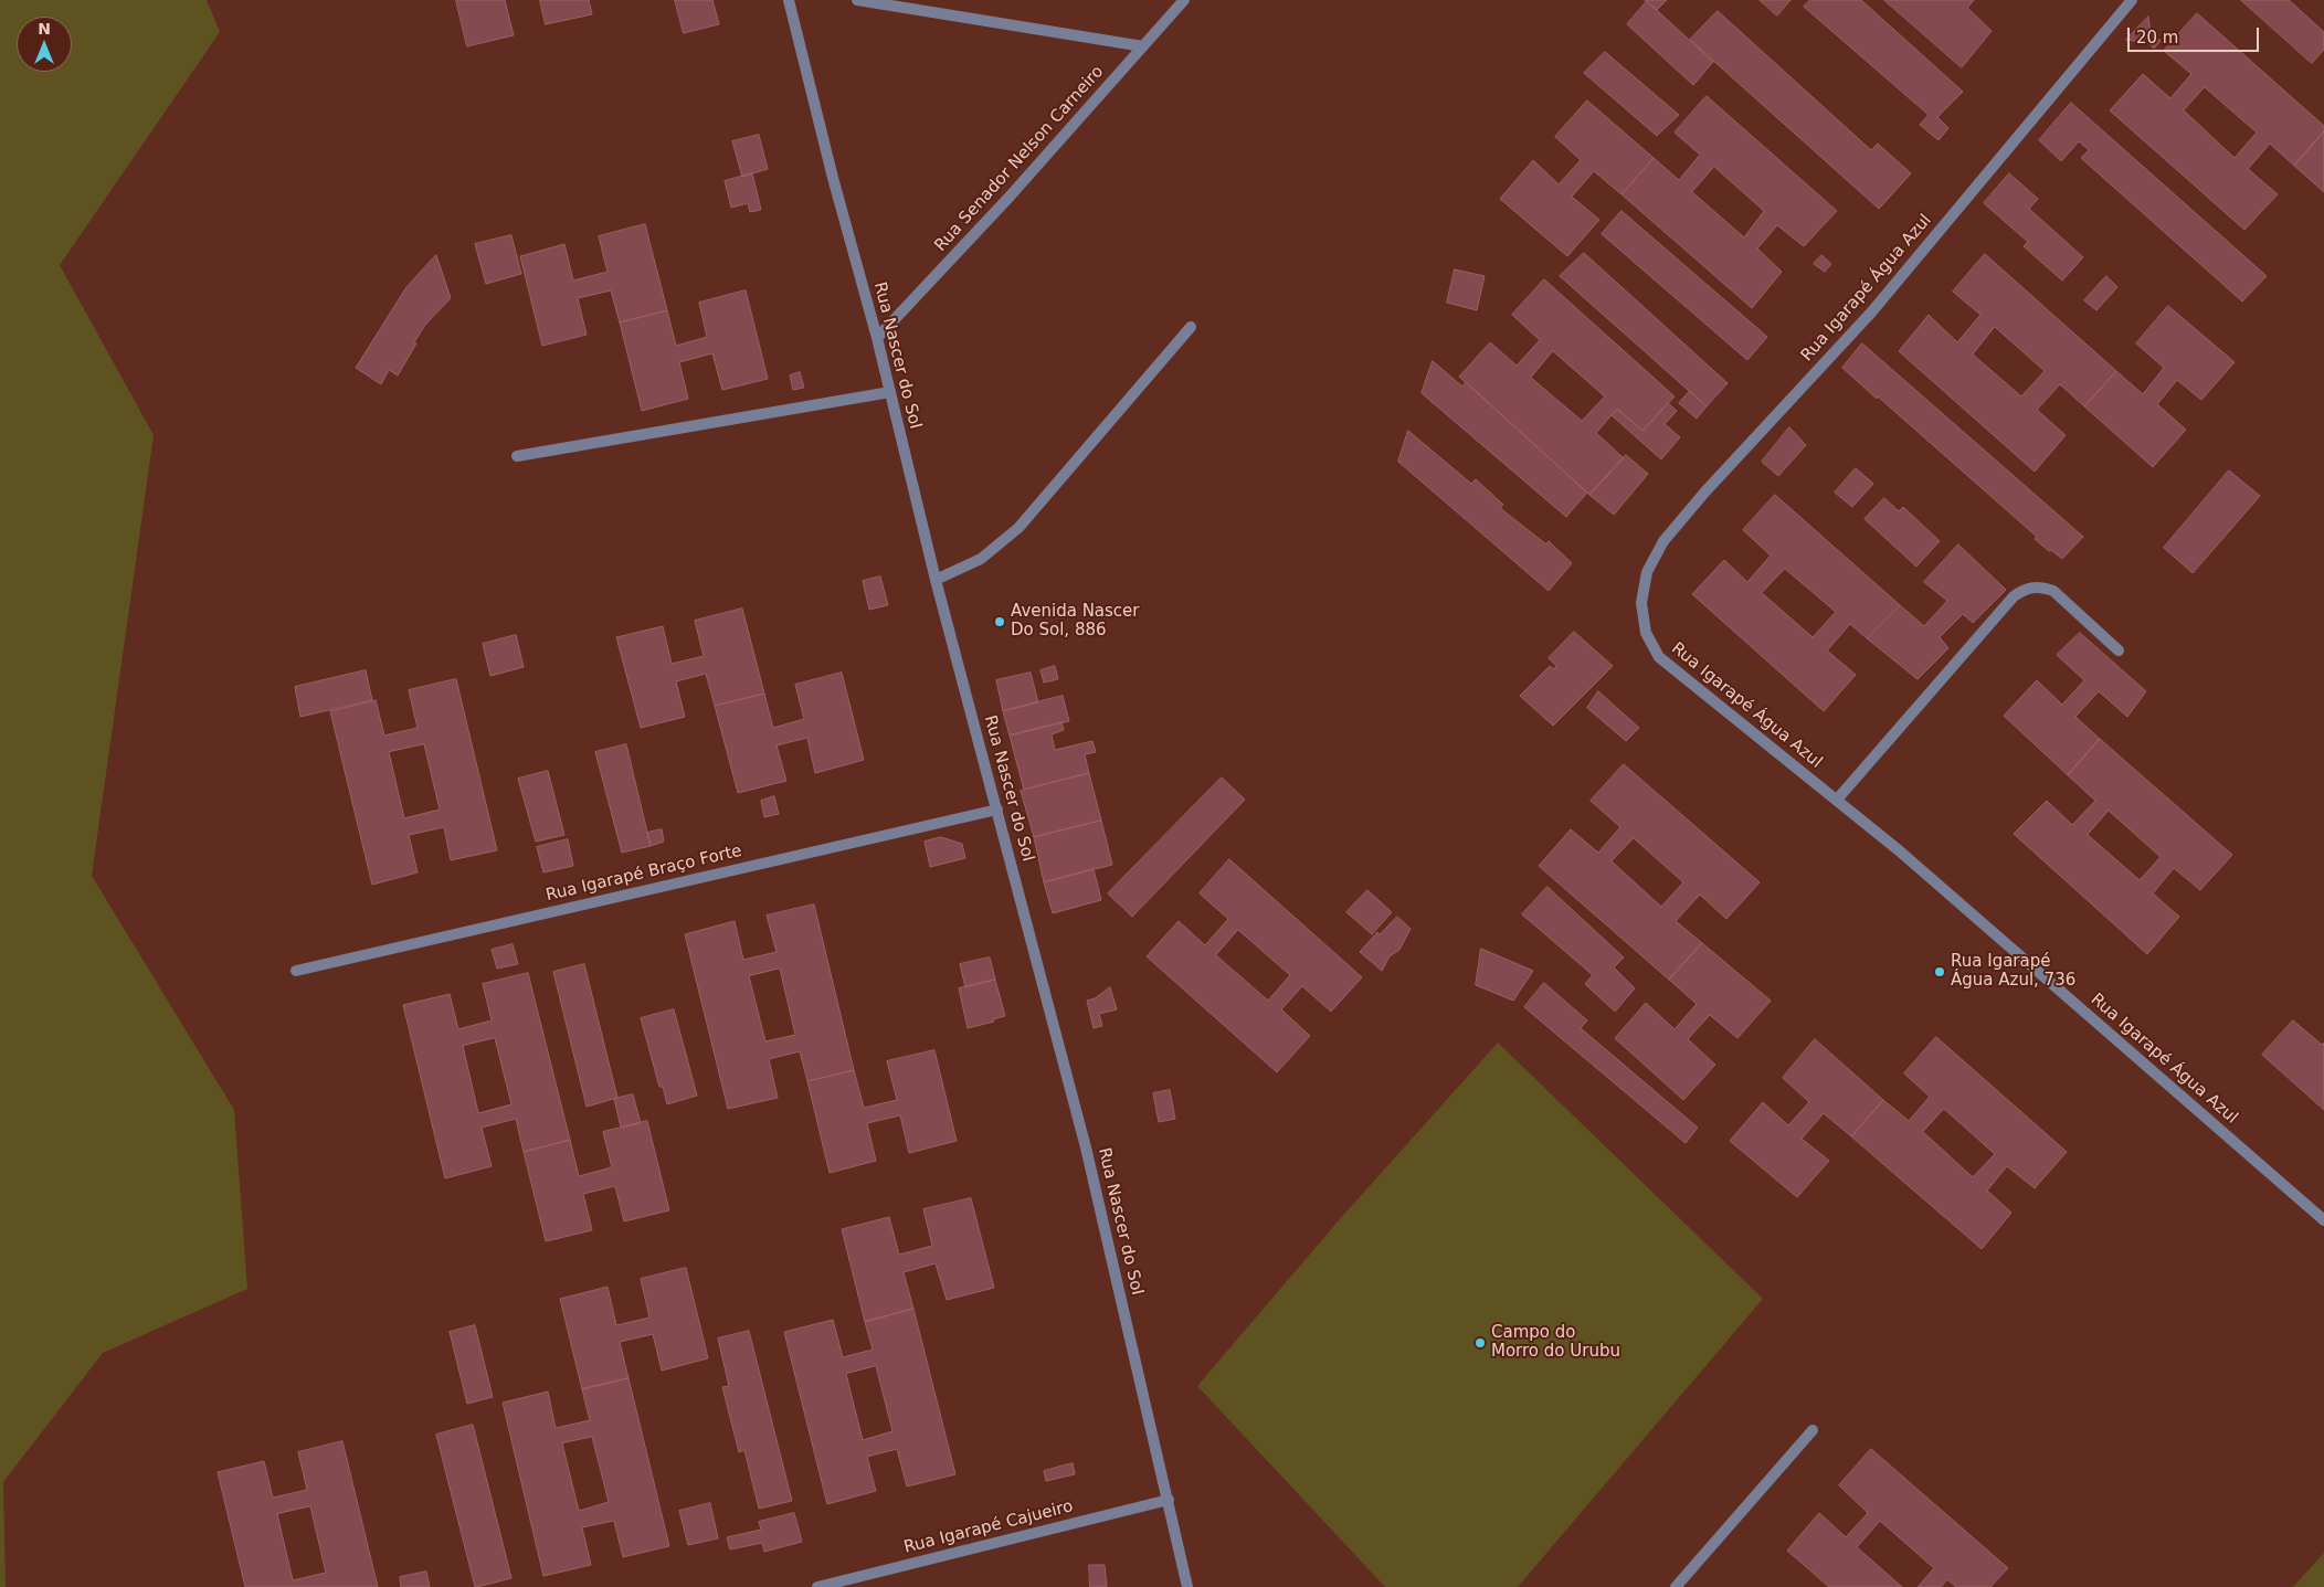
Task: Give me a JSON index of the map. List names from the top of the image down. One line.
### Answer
{"streets":{"street":["Rua Senador Nelson Carneiro","Rua Igarapé Água Azul","Rua Nascer do Sol","Rua Igarapé Braço Forte","Rua Igarapé Cajueiro"]},"crossings":[["Rua Senador Nelson Carneiro","Rua Nascer do Sol"],["Rua Nascer do Sol","Rua Igarapé Braço Forte"],["Rua Nascer do Sol","Rua Igarapé Cajueiro"]],"places":["Avenida Nascer Do Sol, 886","Rua Igarapé Água Azul, 736","Campo do Morro do Urubu"],"scale_bar":"20 m","north":"top"}
